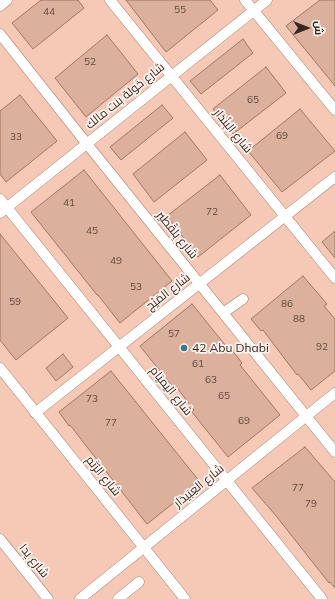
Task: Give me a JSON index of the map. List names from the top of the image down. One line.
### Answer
{"streets":{"street":["شارع خَولة بنت مالك","شارع البِنْدَار","شارع بِلقْطير","شارع المَيْج","شارع اليميَام","شارع الرُتَم","شارع العِبَيدَار","شارع يِدا"]},"crossings":[["شارع خَولة بنت مالك","شارع البِنْدَار"],["شارع خَولة بنت مالك","شارع بِلقْطير"],["شارع خَولة بنت مالك","شارع اليميَام"],["شارع البِنْدَار","شارع المَيْج"],["شارع بِلقْطير","شارع المَيْج"],["شارع بِلقْطير","شارع العِبَيدَار"],["شارع المَيْج","شارع اليميَام"],["شارع المَيْج","شارع الرُتَم"],["شارع اليميَام","شارع العِبَيدَار"],["شارع الرُتَم","شارع العِبَيدَار"]],"places":["42 Abu Dhabi"],"house_numbers":["55","44","52","65","69","33","41","72","45","49","53","59","86","88","57","92","61","63","65","73","69","77","77","79"],"north":"right"}
